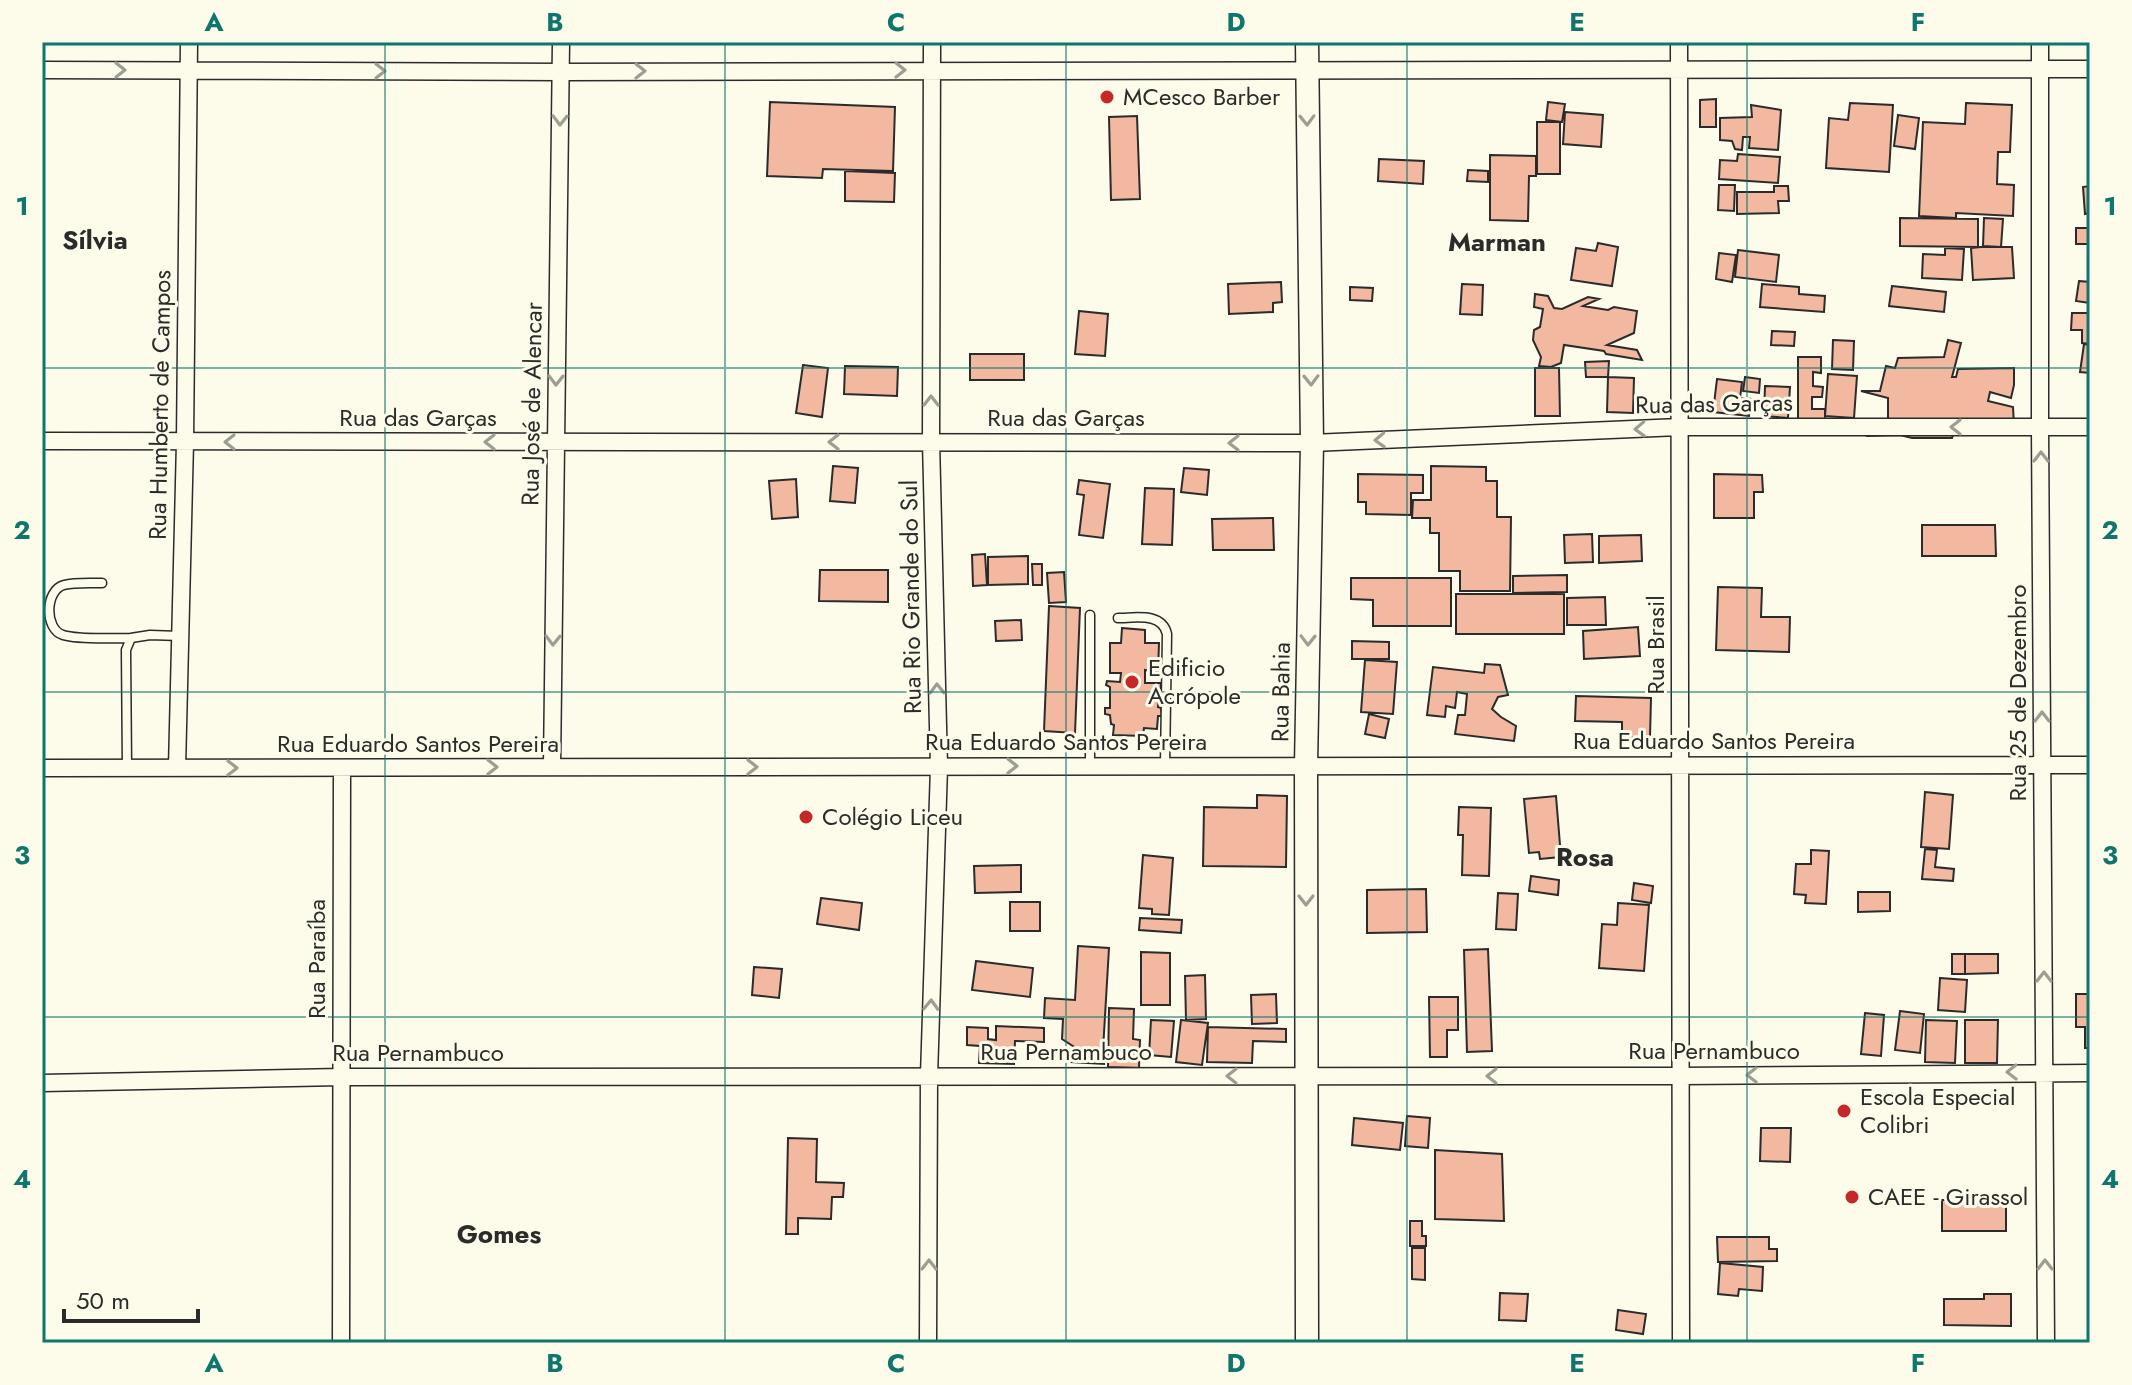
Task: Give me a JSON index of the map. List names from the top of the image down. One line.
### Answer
{"streets":{"main road":["Rua Bahia"],"street":["Rua José de Alencar","Rua das Garças","Rua Humberto de Campos","Rua Rio Grande do Sul","Rua Brasil","Rua 25 de Dezembro","Rua Eduardo Santos Pereira","Rua Paraíba","Rua Pernambuco"]},"crossings":[["Rua José de Alencar","Rua das Garças"],["Rua José de Alencar","Rua Eduardo Santos Pereira"],["Rua das Garças","Rua Humberto de Campos"],["Rua das Garças","Rua Rio Grande do Sul"],["Rua das Garças","Rua Brasil"],["Rua das Garças","Rua Bahia"],["Rua das Garças","Rua 25 de Dezembro"],["Rua Humberto de Campos","Rua Eduardo Santos Pereira"],["Rua Rio Grande do Sul","Rua Eduardo Santos Pereira"],["Rua Rio Grande do Sul","Rua Pernambuco"],["Rua Brasil","Rua Eduardo Santos Pereira"],["Rua Brasil","Rua Pernambuco"],["Rua Bahia","Rua Eduardo Santos Pereira"],["Rua Bahia","Rua Pernambuco"],["Rua 25 de Dezembro","Rua Eduardo Santos Pereira"],["Rua 25 de Dezembro","Rua Pernambuco"],["Rua Eduardo Santos Pereira","Rua Paraíba"],["Rua Paraíba","Rua Pernambuco"]],"one_way":["Rua José de Alencar","Rua das Garças","Rua Rio Grande do Sul","Rua Bahia","Rua 25 de Dezembro","Rua Eduardo Santos Pereira","Rua Pernambuco"],"districts":["Sílvia","Marman","Rosa","Gomes"],"places":["MCesco Barber","Edificio Acrópole","Colégio Liceu","Escola Especial Colibri","CAEE - Girassol"],"scale_bar":"50 m","grid":{"columns":["A","B","C","D","E","F"],"rows":["1","2","3","4"]}}
